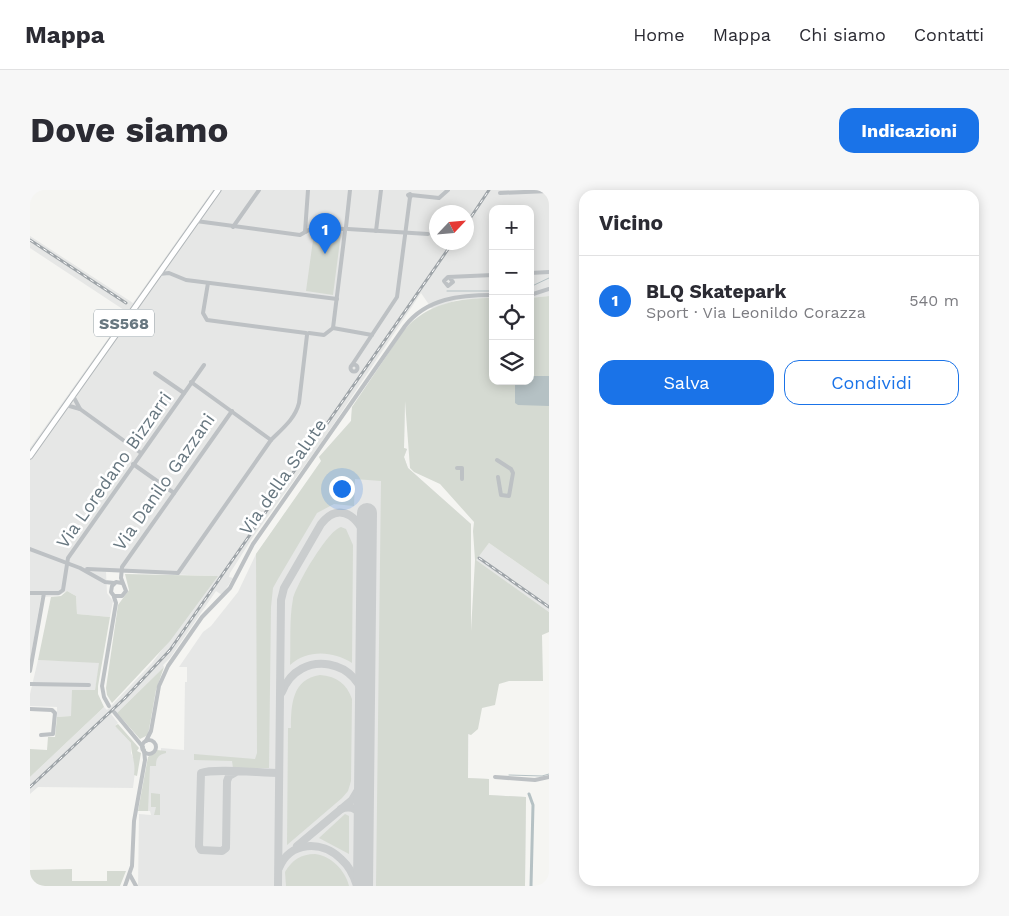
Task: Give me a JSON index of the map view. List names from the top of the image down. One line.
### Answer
{"streets":{"main road":["SS568"],"street":["Via Loredano Bizzarri","Via della Salute","Via Danilo Gazzani"]},"north":"top right","page":{"header":"Mappa","nav":["Home","Mappa","Chi siamo","Contatti"],"buttons":["Indicazioni",["Salva","Condividi"]],"title":"Dove siamo","heading":"Vicino","map_buttons":["+","−"],"pins":"1","list":[{"mark":"1","name":"BLQ Skatepark","note":"Sport · Via Leonildo Corazza","value":"540 m"}]}}
